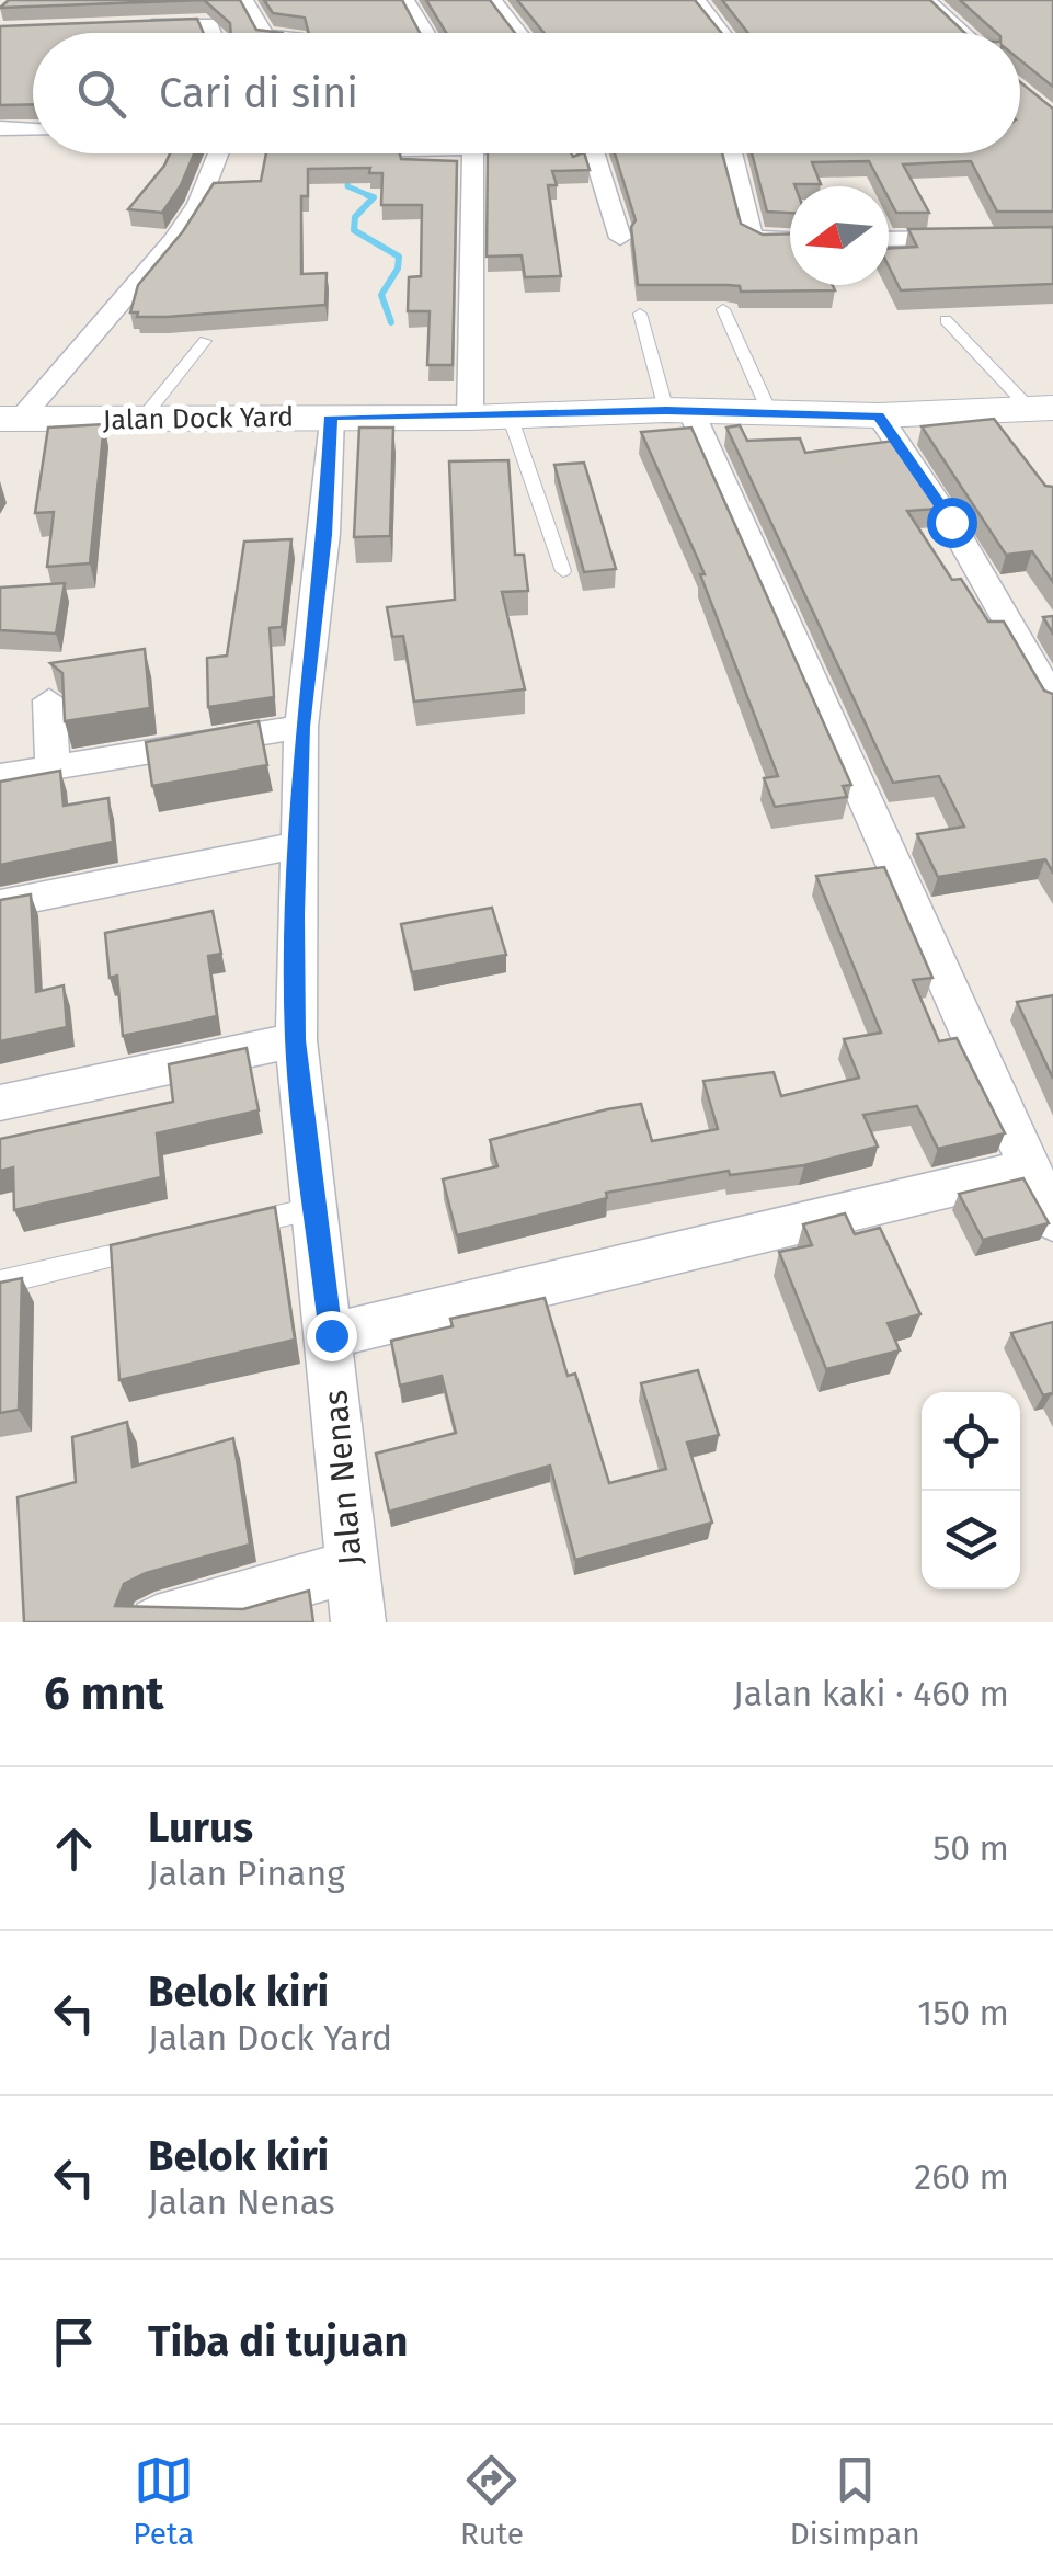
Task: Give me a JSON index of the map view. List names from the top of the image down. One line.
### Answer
{"streets":{"street":["Jalan Dock Yard","Jalan Nenas"]},"crossings":[["Jalan Dock Yard","Jalan Nenas"]],"north":"left","page":{"search":"Cari di sini","heading":["6 mnt","Jalan kaki · 460 m"],"list":[["Lurus","Jalan Pinang","50 m"],["Belok kiri","Jalan Dock Yard","150 m"],["Belok kiri","Jalan Nenas","260 m"],"Tiba di tujuan"],"nav":["Peta","Rute","Disimpan"]}}
